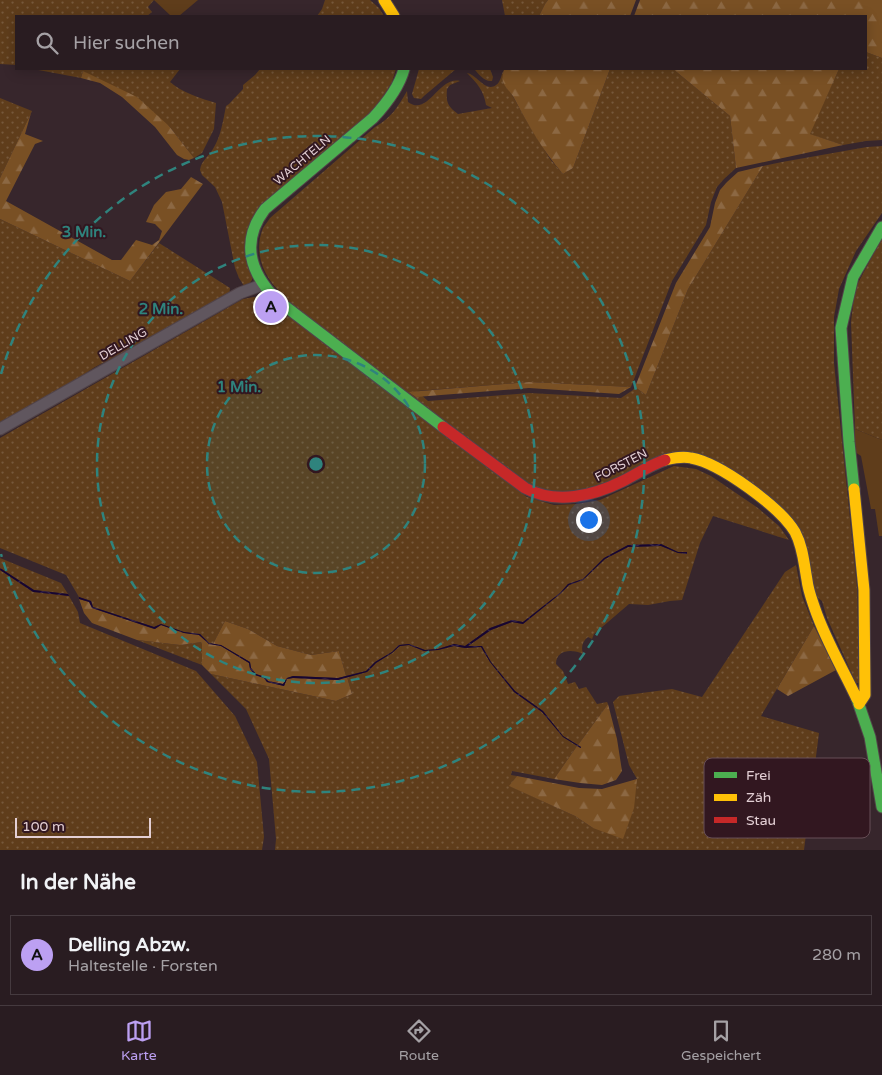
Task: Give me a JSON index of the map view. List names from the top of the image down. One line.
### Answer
{"streets":{"street":["WACHTELN","DELLING","FORSTEN"]},"crossings":[["WACHTELN","DELLING"],["WACHTELN","FORSTEN"],["DELLING","FORSTEN"]],"legend":["Frei","Zäh","Stau"],"scale_bar":"100 m","page":{"search":"Hier suchen","pins":"A","scale":"100 m","heading":"In der Nähe","list":[{"mark":"A","name":"Delling Abzw.","note":"Haltestelle · Forsten","value":"280 m"}],"nav":["Karte","Route","Gespeichert"]},"rings":["3 Min.","2 Min.","1 Min."]}
